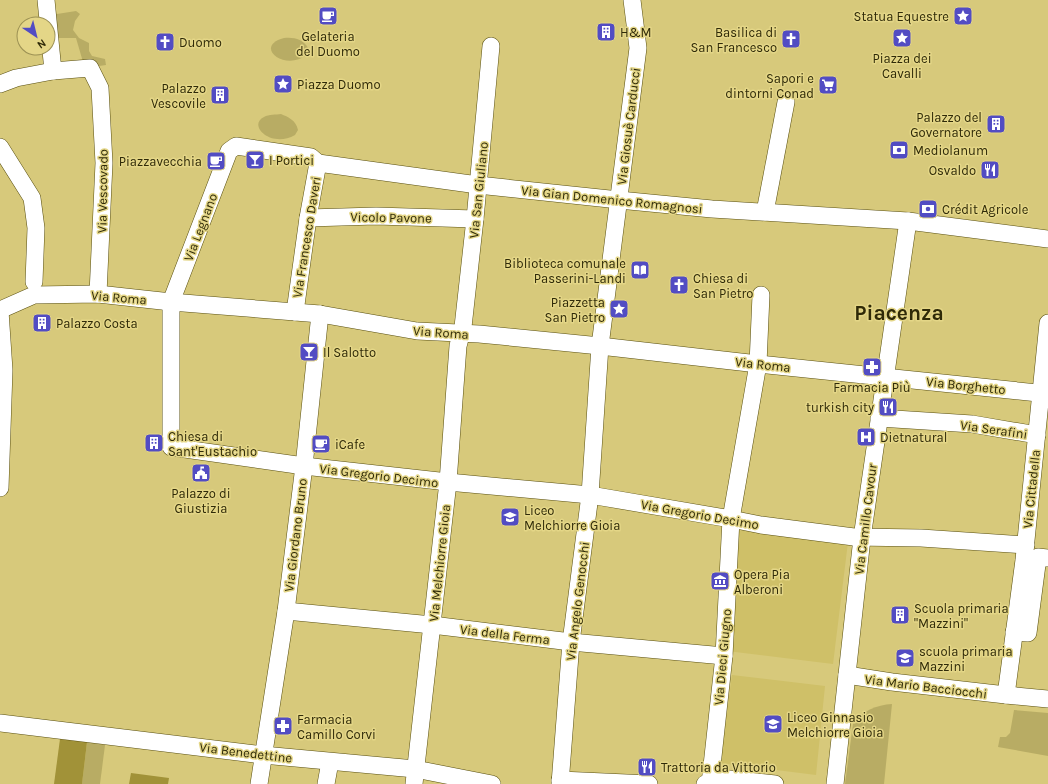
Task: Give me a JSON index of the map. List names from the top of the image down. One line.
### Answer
{"streets":{"street":["Via Giosuè Carducci","Via San Giuliano","Via Vescovado","Via Gian Domenico Romagnosi","Vicolo Pavone","Via Legnano","Via Francesco Daveri","Via Roma","Via Borghetto","Via Serafini","Via Gregorio Decimo","Via Cittadella","Via Camillo Cavour","Via Giordano Bruno","Via Melchiorre Gioia","Via Angelo Genocchi","Via della Ferma","Via Dieci Giugno","Via Mario Bacciocchi","Via Benedettine"]},"crossings":[["Via Giosuè Carducci","Via Gian Domenico Romagnosi"],["Via Giosuè Carducci","Via Roma"],["Via Giosuè Carducci","Via Angelo Genocchi"],["Via San Giuliano","Via Gian Domenico Romagnosi"],["Via San Giuliano","Vicolo Pavone"],["Via San Giuliano","Via Roma"],["Via San Giuliano","Via Melchiorre Gioia"],["Via Vescovado","Via Roma"],["Via Gian Domenico Romagnosi","Via Legnano"],["Via Gian Domenico Romagnosi","Via Francesco Daveri"],["Via Gian Domenico Romagnosi","Via Camillo Cavour"],["Vicolo Pavone","Via Francesco Daveri"],["Via Legnano","Via Francesco Daveri"],["Via Legnano","Via Roma"],["Via Legnano","Via Gregorio Decimo"],["Via Francesco Daveri","Via Roma"],["Via Roma","Via Borghetto"],["Via Roma","Via Gregorio Decimo"],["Via Roma","Via Camillo Cavour"],["Via Roma","Via Giordano Bruno"],["Via Roma","Via Melchiorre Gioia"],["Via Roma","Via Angelo Genocchi"],["Via Roma","Via Dieci Giugno"],["Via Borghetto","Via Cittadella"],["Via Borghetto","Via Camillo Cavour"],["Via Serafini","Via Cittadella"],["Via Serafini","Via Camillo Cavour"],["Via Gregorio Decimo","Via Cittadella"],["Via Gregorio Decimo","Via Camillo Cavour"],["Via Gregorio Decimo","Via Giordano Bruno"],["Via Gregorio Decimo","Via Melchiorre Gioia"],["Via Gregorio Decimo","Via Angelo Genocchi"],["Via Gregorio Decimo","Via Dieci Giugno"],["Via Cittadella","Via Mario Bacciocchi"],["Via Camillo Cavour","Via Mario Bacciocchi"],["Via Giordano Bruno","Via della Ferma"],["Via Giordano Bruno","Via Benedettine"],["Via Melchiorre Gioia","Via della Ferma"],["Via Melchiorre Gioia","Via Benedettine"],["Via Angelo Genocchi","Via della Ferma"],["Via della Ferma","Via Dieci Giugno"]],"districts":["Piacenza"],"places":{"cafe":["Gelateria del Duomo","Piazzavecchia","iCafe"],"place":["Statua Equestre","Piazza dei Cavalli","Piazza Duomo","Piazzetta San Pietro"],"building":["H&M","Palazzo Vescovile","Palazzo del Governatore","Palazzo Costa","Chiesa di Sant'Eustachio","Scuola primaria \"Mazzini\""],"church":["Basilica di San Francesco","Duomo","Chiesa di San Pietro"],"supermarket":["Sapori e dintorni Conad"],"bank":["Mediolanum","Crédit Agricole"],"bar":["I Portici","Il Salotto"],"restaurant":["Osvaldo","turkish city","Trattoria da Vittorio"],"library":["Biblioteca comunale Passerini-Landi"],"pharmacy":["Farmacia Più","Farmacia Camillo Corvi"],"hospital":["Dietnatural"],"public building":["Palazzo di Giustizia"],"school or university":["Liceo Melchiorre Gioia","scuola primaria Mazzini","Liceo Ginnasio Melchiorre Gioia"],"museum":["Opera Pia Alberoni"]},"north":"bottom right"}
